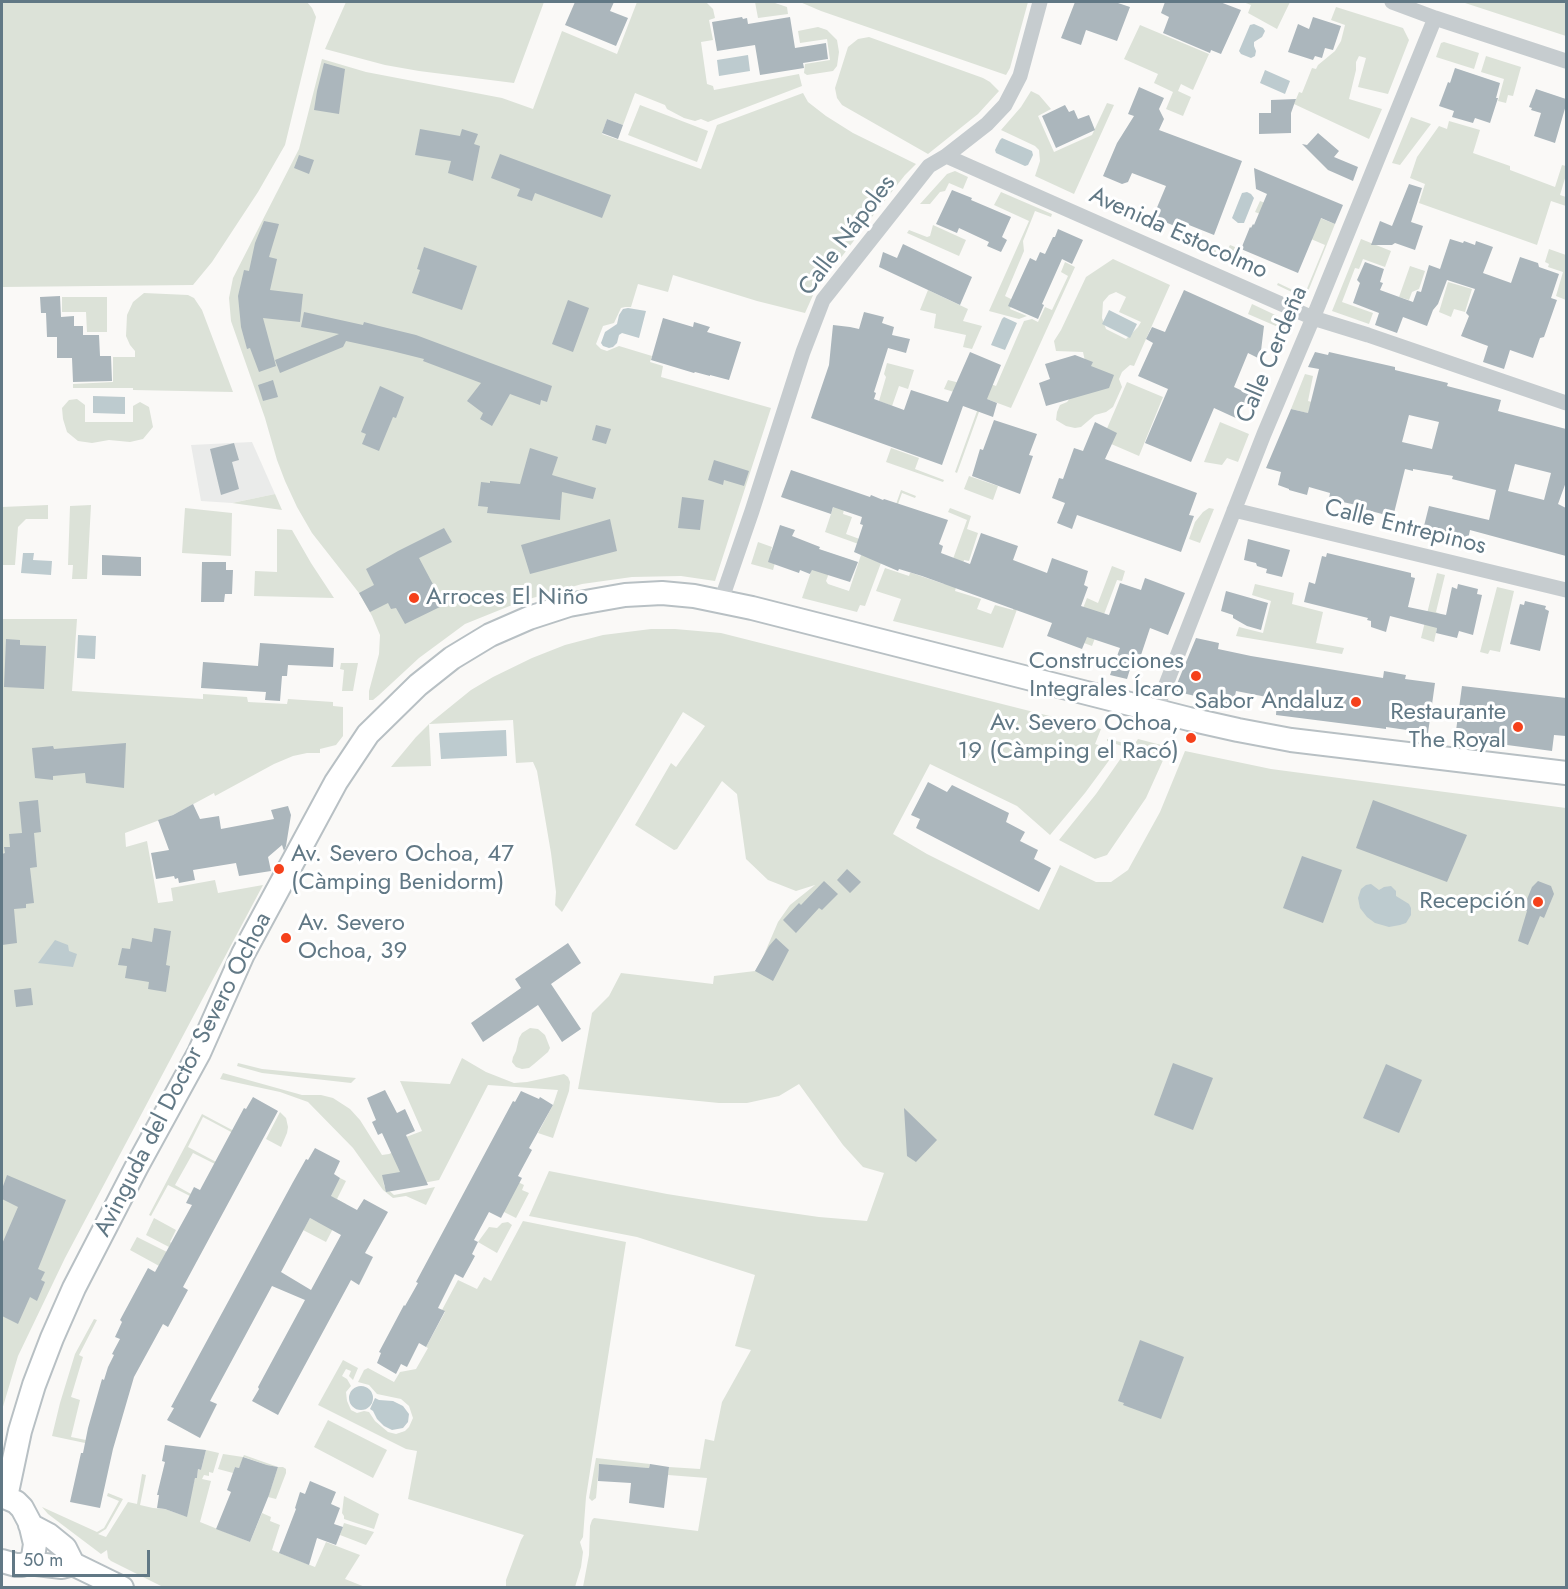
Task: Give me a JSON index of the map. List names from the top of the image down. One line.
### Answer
{"streets":{"street":["Avenida Estocolmo","Calle Nápoles","Calle Cerdeña","Calle Entrepinos","Avinguda del Doctor Severo Ochoa"]},"crossings":[["Avenida Estocolmo","Calle Nápoles"],["Avenida Estocolmo","Calle Cerdeña"],["Calle Nápoles","Avinguda del Doctor Severo Ochoa"],["Calle Cerdeña","Calle Entrepinos"],["Calle Cerdeña","Avinguda del Doctor Severo Ochoa"]],"places":["Arroces El Niño","Construcciones Integrales Ícaro","Sabor Andaluz","Restaurante The Royal","Av. Severo Ochoa, 19 (Càmping el Racó)","Av. Severo Ochoa, 47 (Càmping Benidorm)","Recepción","Av. Severo Ochoa, 39"],"scale_bar":"50 m"}
